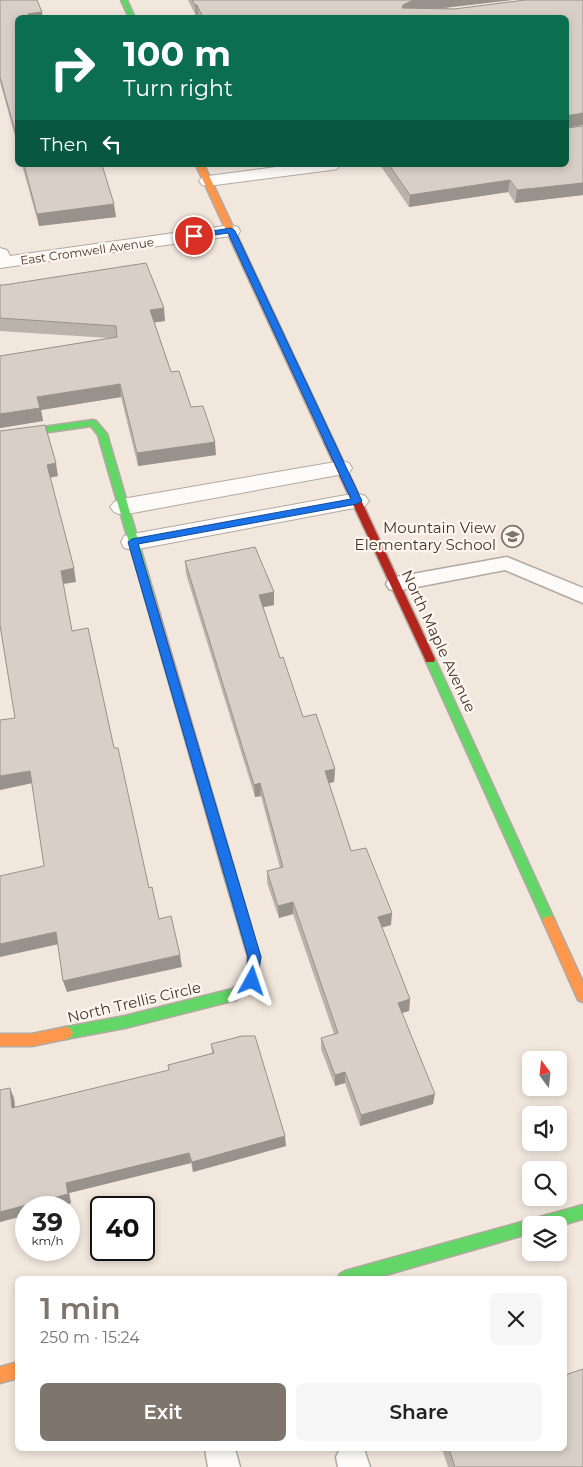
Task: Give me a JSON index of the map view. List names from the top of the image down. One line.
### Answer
{"streets":{"street":["East Cromwell Avenue","North Maple Avenue","North Trellis Circle"]},"crossings":[["East Cromwell Avenue","North Maple Avenue"]],"places":{"school or university":["Mountain View Elementary School"]},"north":"top","page":{"turn":["100 m","Turn right"],"then":"Then","speed":"39 km/h","limit":"40","heading":["1 min","250 m · 15:24"],"buttons":["Exit","Share"]}}
